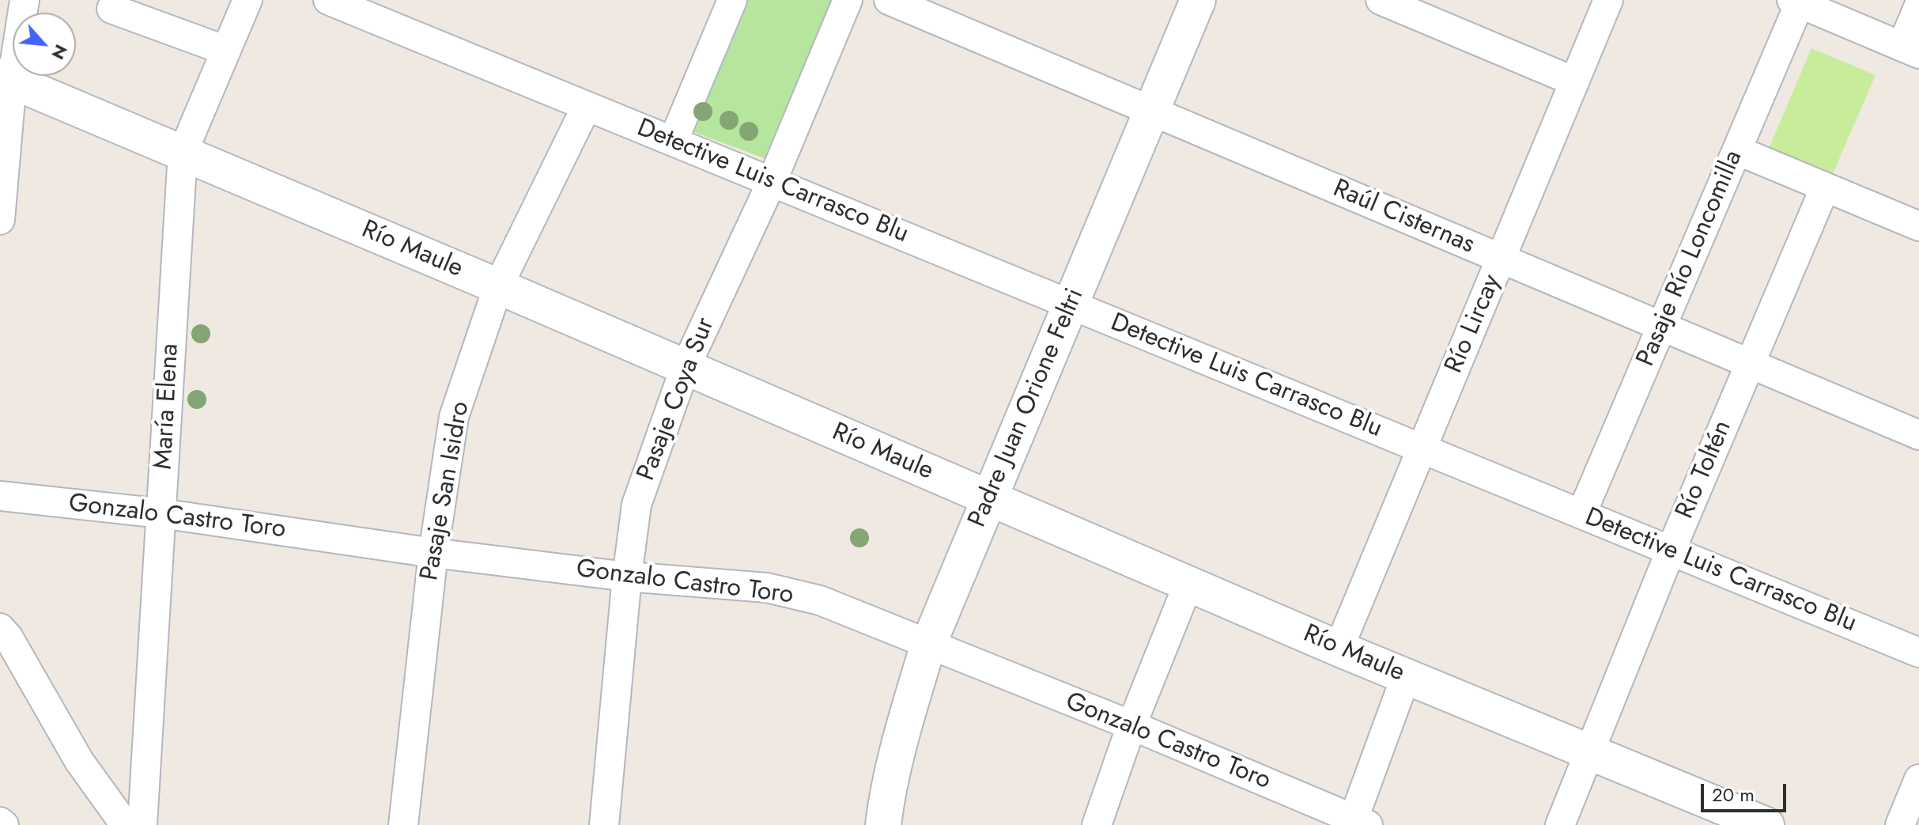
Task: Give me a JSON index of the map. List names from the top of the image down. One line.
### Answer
{"streets":{"street":["Detective Luis Carrasco Blu","Raúl Cisternas","Río Maule","Pasaje Río Loncomilla","Río Lircay","Pasaje Coya Sur","María Elena","Padre Juan Orione Feltri","Río Toltén","Pasaje San Isidro","Gonzalo Castro Toro"]},"crossings":[["Detective Luis Carrasco Blu","Pasaje Río Loncomilla"],["Detective Luis Carrasco Blu","Río Lircay"],["Detective Luis Carrasco Blu","Pasaje Coya Sur"],["Detective Luis Carrasco Blu","Padre Juan Orione Feltri"],["Detective Luis Carrasco Blu","Río Toltén"],["Detective Luis Carrasco Blu","Pasaje San Isidro"],["Raúl Cisternas","Pasaje Río Loncomilla"],["Raúl Cisternas","Río Lircay"],["Raúl Cisternas","Padre Juan Orione Feltri"],["Raúl Cisternas","Río Toltén"],["Río Maule","Río Lircay"],["Río Maule","Pasaje Coya Sur"],["Río Maule","María Elena"],["Río Maule","Padre Juan Orione Feltri"],["Río Maule","Río Toltén"],["Río Maule","Pasaje San Isidro"],["Pasaje Coya Sur","Gonzalo Castro Toro"],["María Elena","Gonzalo Castro Toro"],["Padre Juan Orione Feltri","Gonzalo Castro Toro"],["Pasaje San Isidro","Gonzalo Castro Toro"]],"scale_bar":"20 m","north":"bottom right"}
